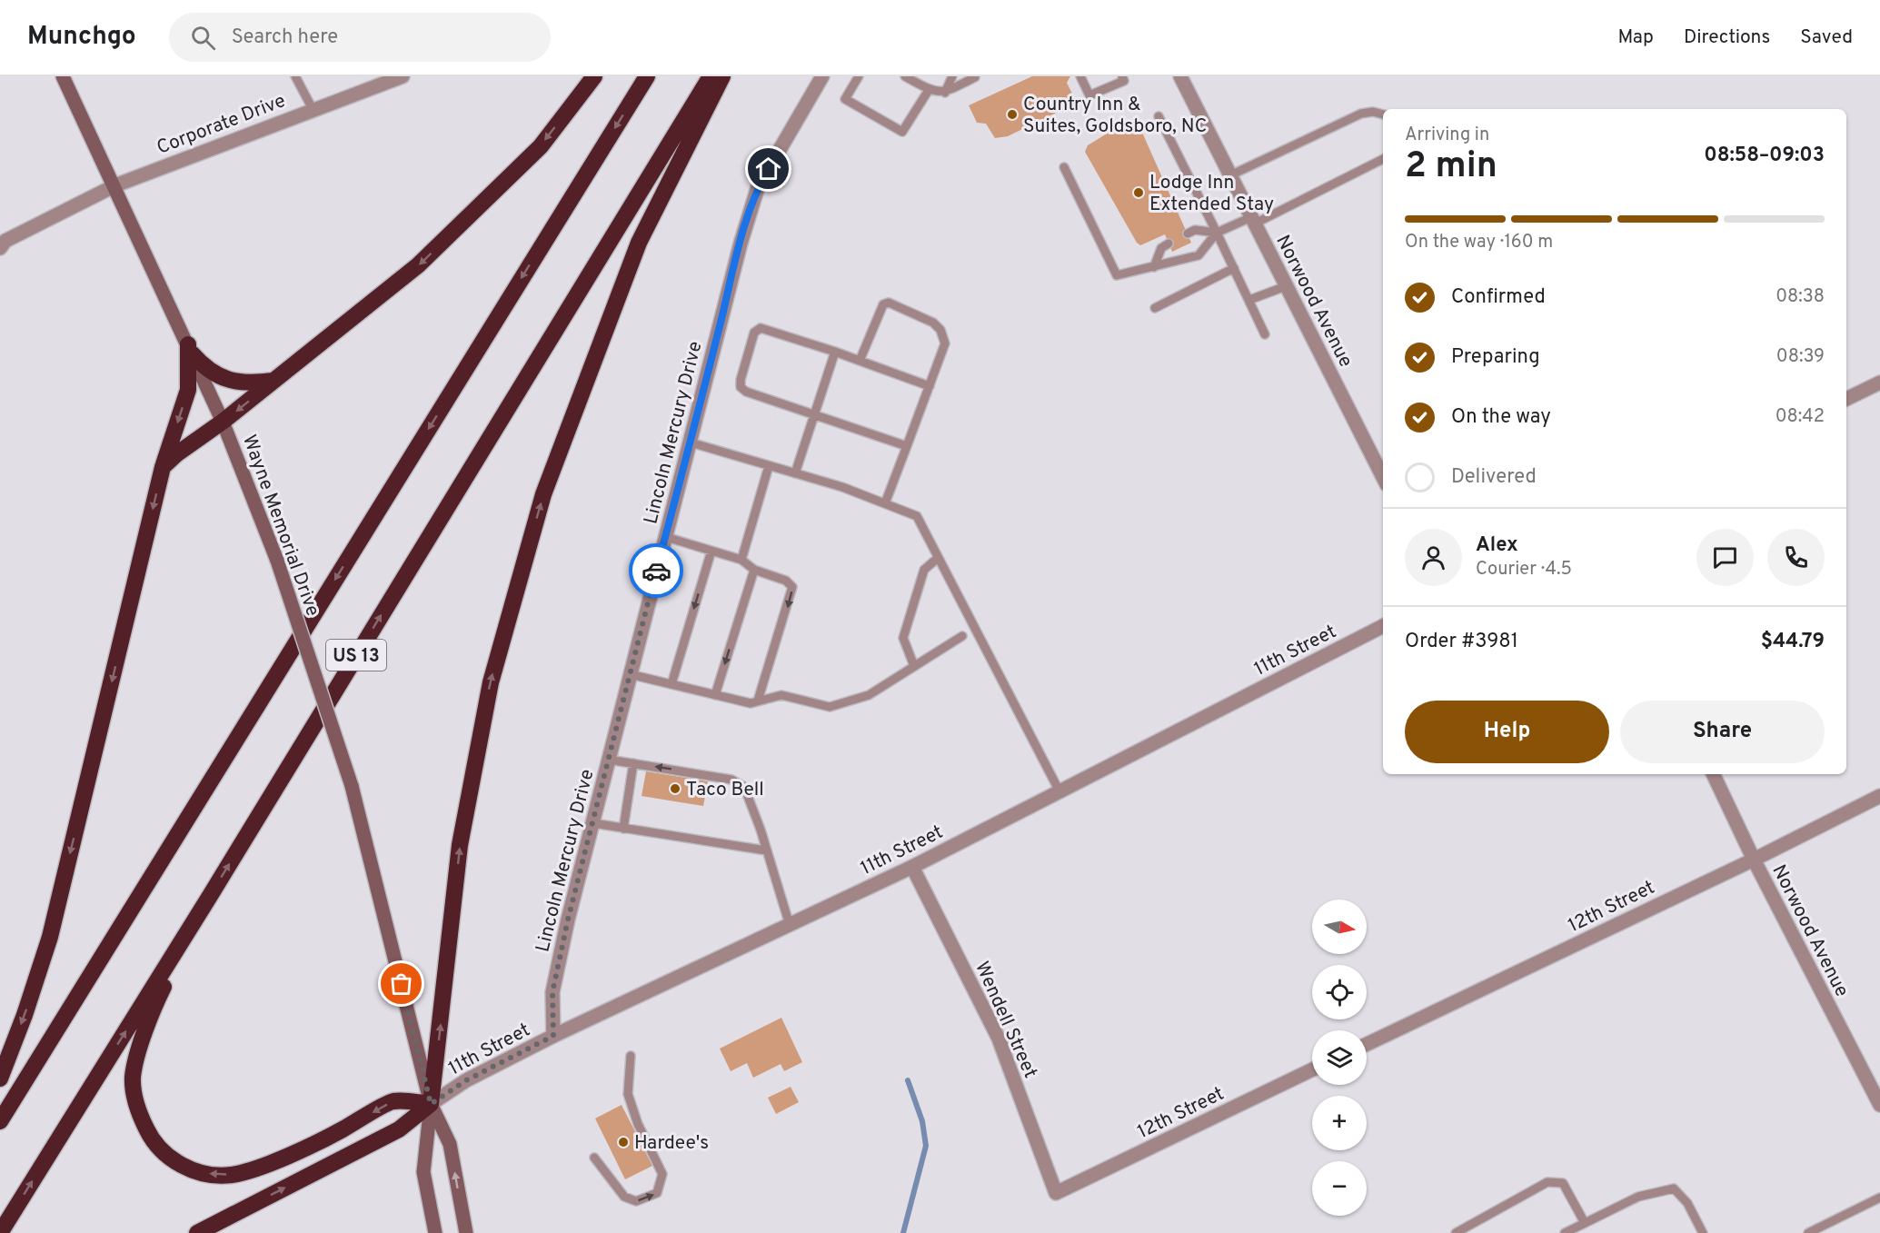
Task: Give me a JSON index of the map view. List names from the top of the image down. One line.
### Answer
{"streets":{"highway":["US 13"],"main road":["Wayne Memorial Drive"],"street":["Corporate Drive","Norwood Avenue","Lincoln Mercury Drive","11th Street","12th Street","Wendell Street"]},"crossings":[["Corporate Drive","Wayne Memorial Drive"],["Norwood Avenue","12th Street"],["Lincoln Mercury Drive","11th Street"],["Wayne Memorial Drive","11th Street"],["11th Street","Wendell Street"],["12th Street","Wendell Street"]],"places":["Country Inn & Suites, Goldsboro, NC","Lodge Inn Extended Stay","Taco Bell","Hardee's"],"north":"right","page":{"header":"Munchgo","search":"Search here","nav":["Map","Directions","Saved"],"heading":["2 min","Arriving in","08:58–09:03"],"panel":["Alex","Courier · 4.5","Order #3981","$44.79"],"bar":"On the way · 160 m","list":[["Confirmed","08:38"],["Preparing","08:39"],["On the way","08:42"],"Delivered"],"buttons":["Help","Share"],"map_buttons":["+","−"]}}
